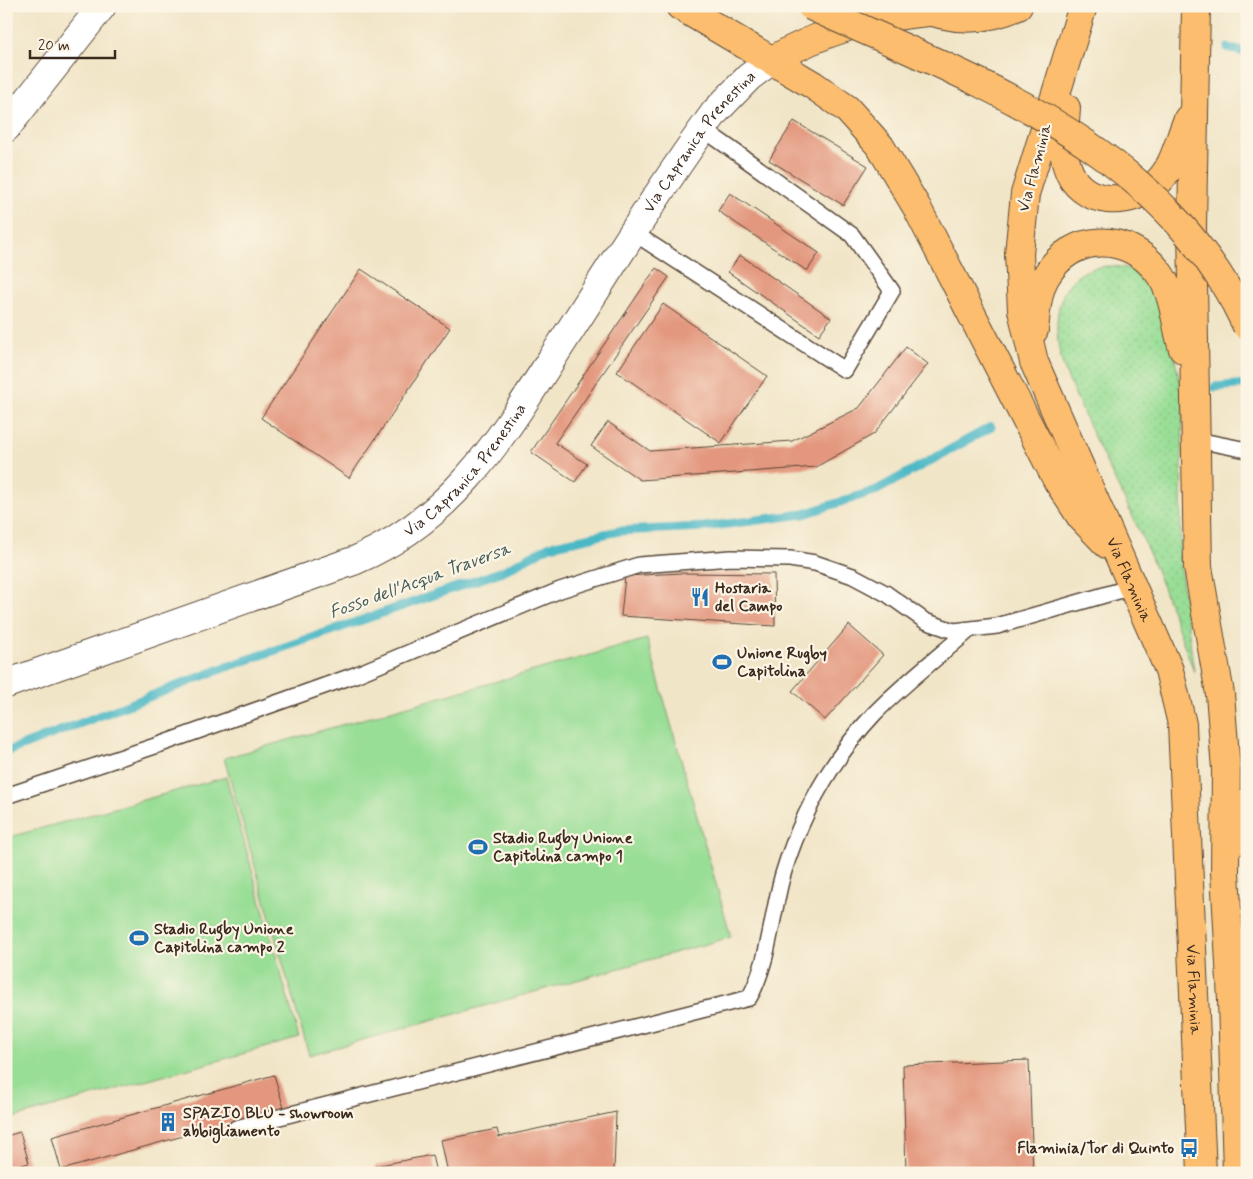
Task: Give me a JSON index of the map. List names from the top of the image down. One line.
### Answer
{"streets":{"main road":["Via Flaminia"],"street":["Via Capranica Prenestina"]},"water":["Fosso dell'Acqua Traversa"],"places":{"restaurant":["Hostaria del Campo"],"sports":["Unione Rugby Capitolina","Stadio Rugby Unione Capitolina campo 1","Stadio Rugby Unione Capitolina campo 2"],"building":["SPAZIO BLU - showroom abbigliamento"],"bus stop":["Flaminia/Tor di Quinto"]},"scale_bar":"20 m"}
